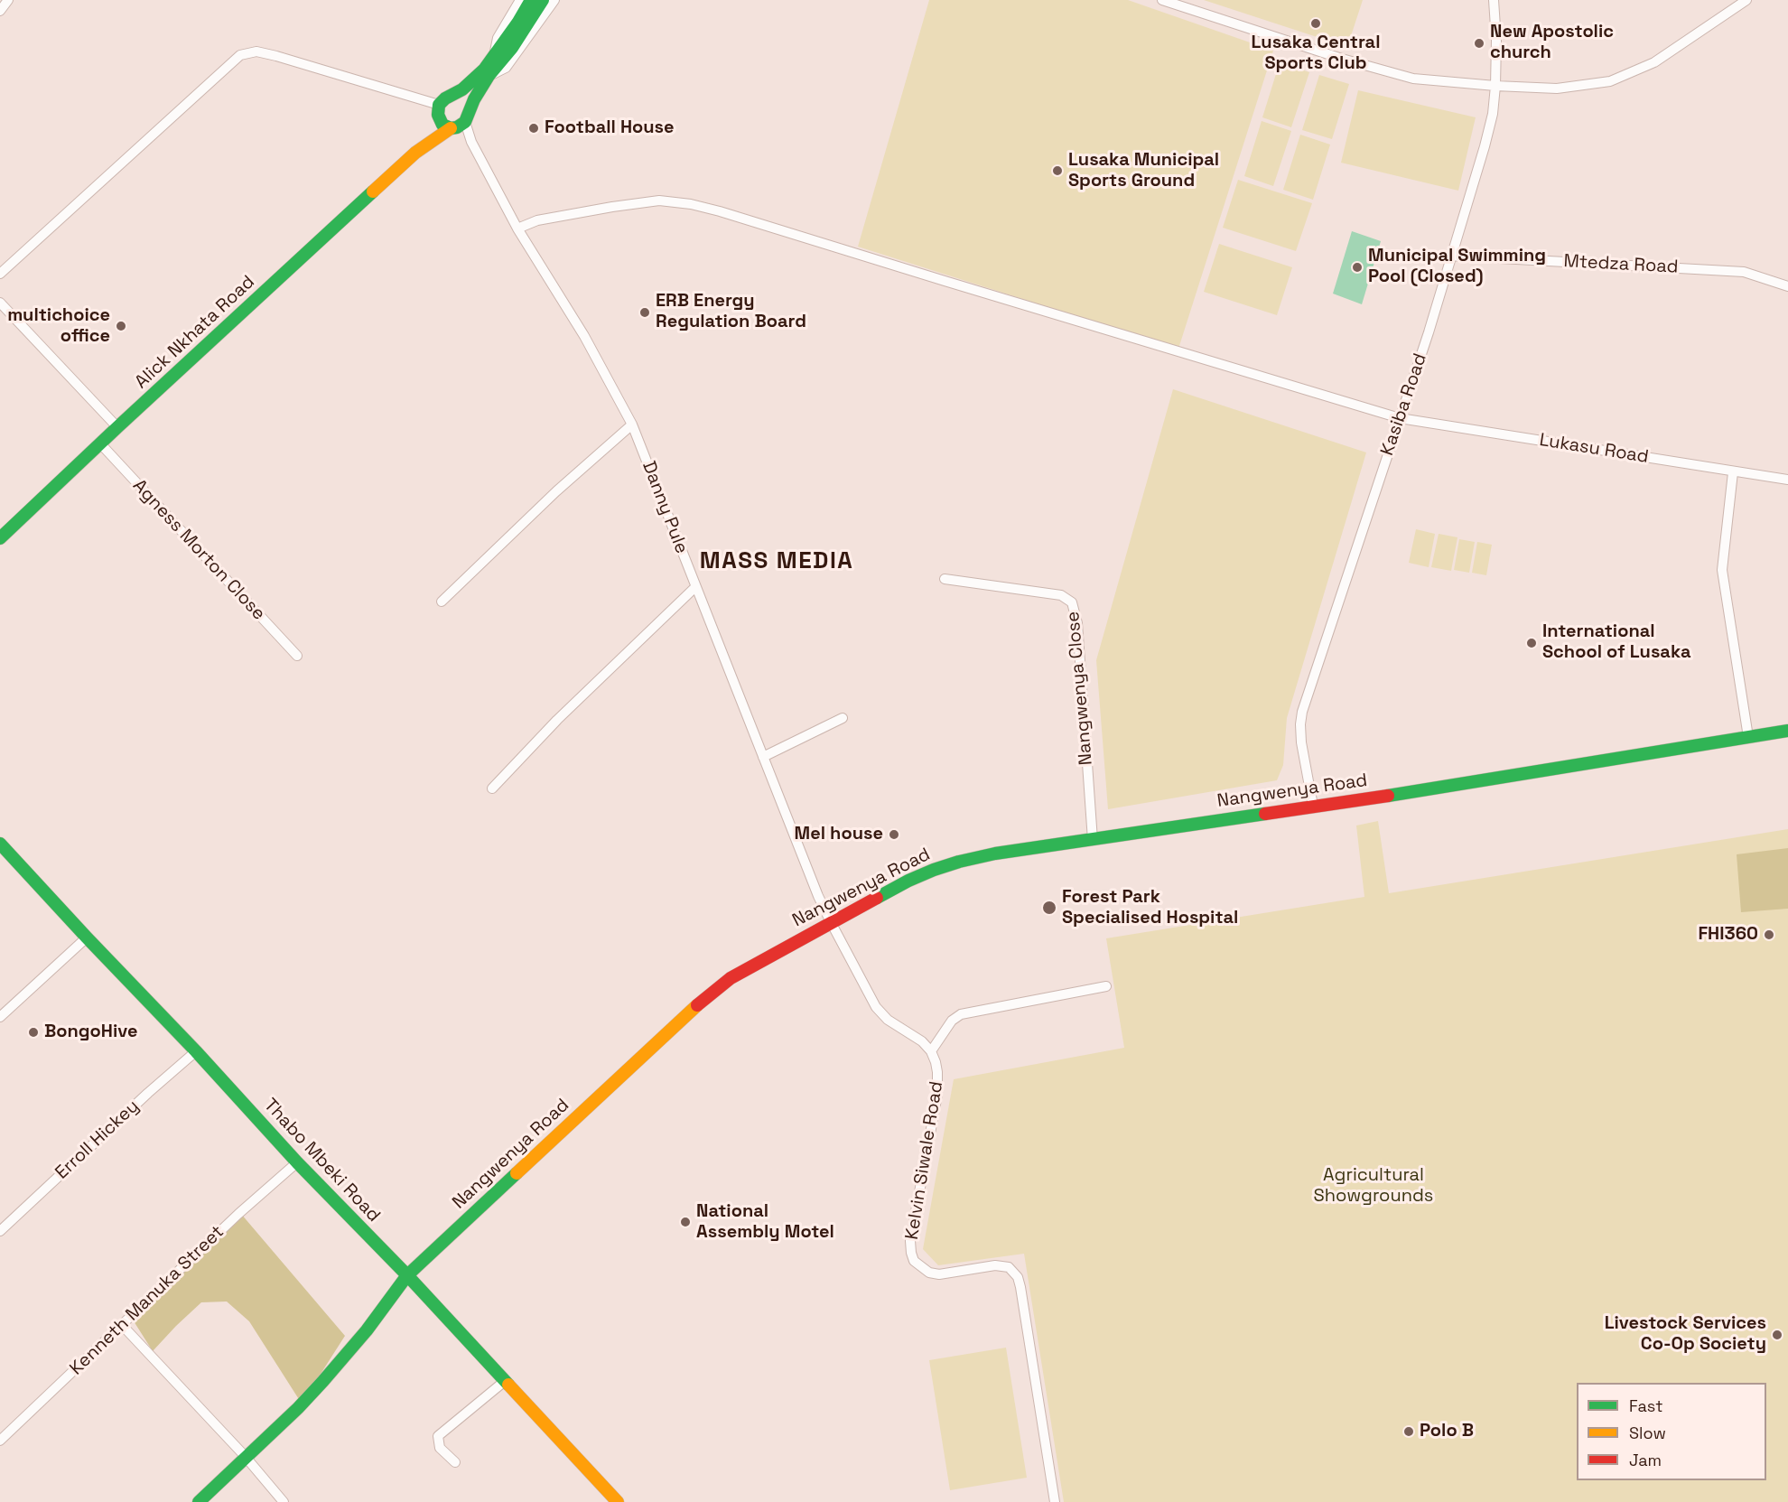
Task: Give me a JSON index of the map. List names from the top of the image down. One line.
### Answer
{"streets":{"main road":["Alick Nkhata Road","Nangwenya Road","Thabo Mbeki Road"],"street":["Mtedza Road","Kasiba Road","Lukasu Road","Danny Pule","Agness Morton Close","Nangwenya Close","Erroll Hickey","Kelvin Siwale Road","Kenneth Manuka Street"]},"crossings":[["Mtedza Road","Kasiba Road"],["Alick Nkhata Road","Danny Pule"],["Alick Nkhata Road","Agness Morton Close"],["Kasiba Road","Lukasu Road"],["Kasiba Road","Nangwenya Road"],["Lukasu Road","Danny Pule"],["Danny Pule","Nangwenya Road"],["Nangwenya Close","Nangwenya Road"],["Nangwenya Road","Thabo Mbeki Road"],["Erroll Hickey","Thabo Mbeki Road"],["Thabo Mbeki Road","Kenneth Manuka Street"]],"districts":["MASS MEDIA"],"parks":["Agricultural Showgrounds"],"places":["Lusaka Central Sports Club","New Apostolic church","Football House","Lusaka Municipal Sports Ground","Municipal Swimming Pool (Closed)","ERB Energy Regulation Board","multichoice office","International School of Lusaka","Mel house","Forest Park Specialised Hospital","FHI360","BongoHive","National Assembly Motel","Livestock Services Co-Op Society","Polo B"],"legend":["Fast","Slow","Jam"]}
